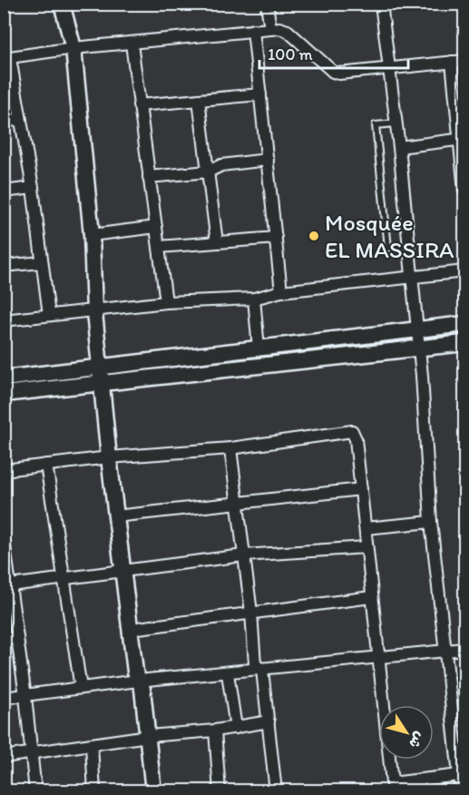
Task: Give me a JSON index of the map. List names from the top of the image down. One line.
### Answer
{"places":["Mosquée EL MASSIRA"],"scale_bar":"100 m","north":"bottom right"}
